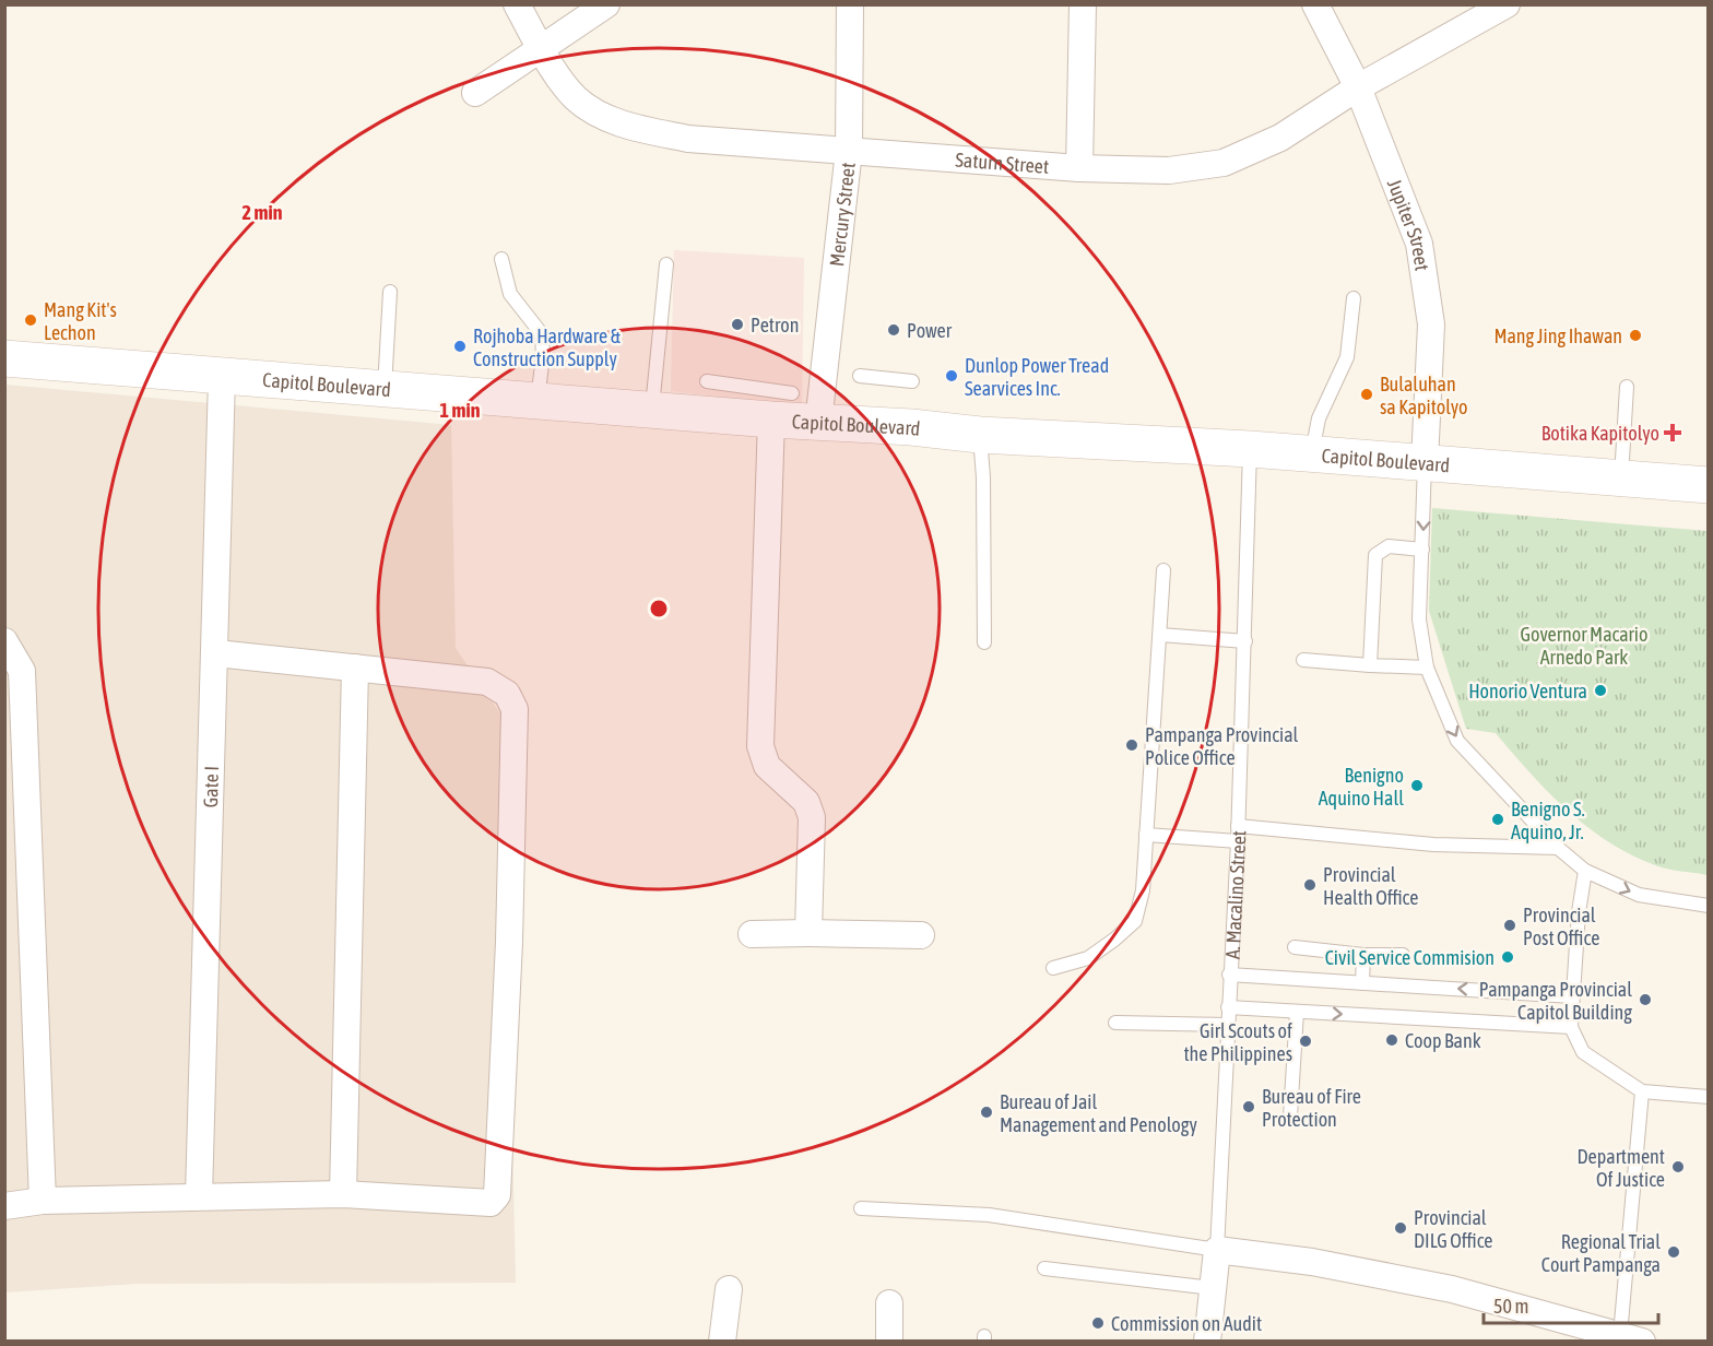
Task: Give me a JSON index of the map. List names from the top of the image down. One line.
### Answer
{"streets":{"main road":["Capitol Boulevard"],"street":["Saturn Street","Mercury Street","Jupiter Street","Gate I","A. Macalino Street"]},"crossings":[["Saturn Street","Mercury Street"],["Saturn Street","Jupiter Street"],["Mercury Street","Capitol Boulevard"],["Jupiter Street","Capitol Boulevard"],["Capitol Boulevard","Gate I"],["Capitol Boulevard","A. Macalino Street"]],"parks":["Governor Macario Arnedo Park"],"places":{"other":["Mang Kit's Lechon","Petron","Power","Mang Jing Ihawan","Rojhoba Hardware & Construction Supply","Dunlop Power Tread Searvices Inc.","Bulaluhan sa Kapitolyo","Honorio Ventura","Pampanga Provincial Police Office","Benigno Aquino Hall","Benigno S. Aquino, Jr.","Provincial Health Office","Provincial Post Office","Civil Service Commision","Pampanga Provincial Capitol Building","Coop Bank","Girl Scouts of the Philippines","Bureau of Fire Protection","Bureau of Jail Management and Penology","Department Of Justice","Provincial DILG Office","Regional Trial Court Pampanga","Commission on Audit"],"health":["Botika Kapitolyo"]},"scale_bar":"50 m","rings":["2 min","1 min"]}
